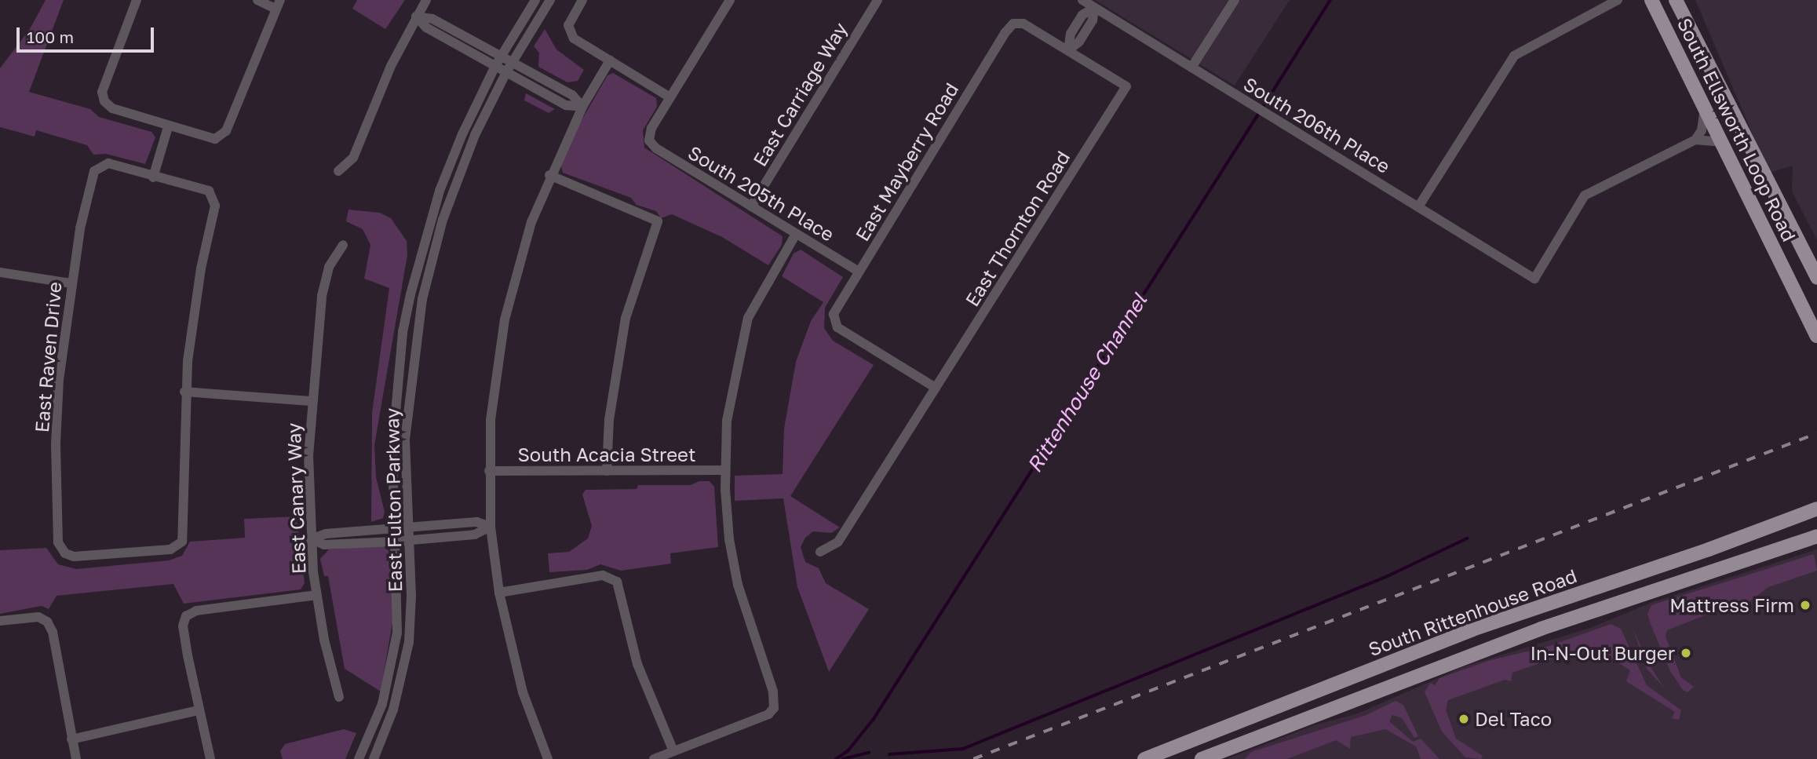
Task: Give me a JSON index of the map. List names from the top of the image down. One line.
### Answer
{"streets":{"main road":["South Ellsworth Loop Road","South Rittenhouse Road"],"street":["East Carriage Way","South 206th Place","East Mayberry Road","South 205th Place","East Thornton Road","East Raven Drive","South Acacia Street","East Canary Way","East Fulton Parkway"]},"crossings":[["East Carriage Way","South 205th Place"],["East Mayberry Road","South 205th Place"],["East Mayberry Road","East Thornton Road"]],"water":["Rittenhouse Channel"],"places":["Mattress Firm","In-N-Out Burger","Del Taco"],"scale_bar":"100 m"}
